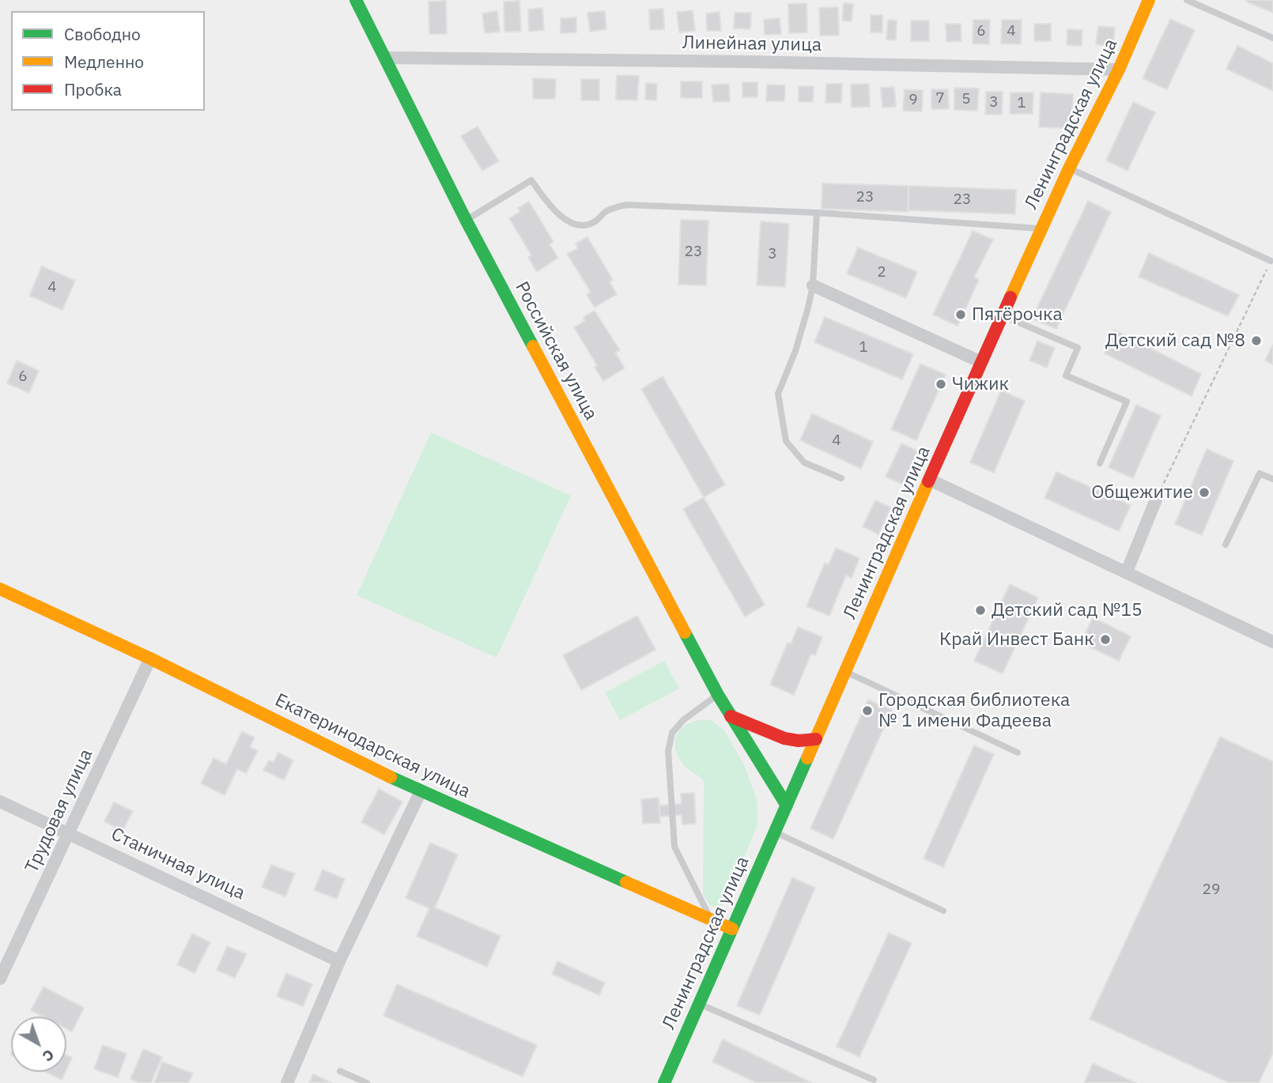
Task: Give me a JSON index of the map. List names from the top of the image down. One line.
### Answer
{"streets":{"street":["Линейная улица","Ленинградская улица","Российская улица","Екатеринодарская улица","Трудовая улица","Станичная улица"]},"crossings":[["Линейная улица","Ленинградская улица"],["Линейная улица","Российская улица"],["Ленинградская улица","Российская улица"],["Ленинградская улица","Екатеринодарская улица"],["Екатеринодарская улица","Трудовая улица"],["Трудовая улица","Станичная улица"]],"places":["Пятёрочка","Детский сад №8","Чижик","Общежитие","Детский сад №15","Край Инвест Банк","Городская библиотека № 1 имени Фадеева"],"house_numbers":["6","4","7","5","9","3","1","23","23","23","3","2","4","1","6","4","29"],"legend":["Свободно","Медленно","Пробка"],"north":"bottom right"}
